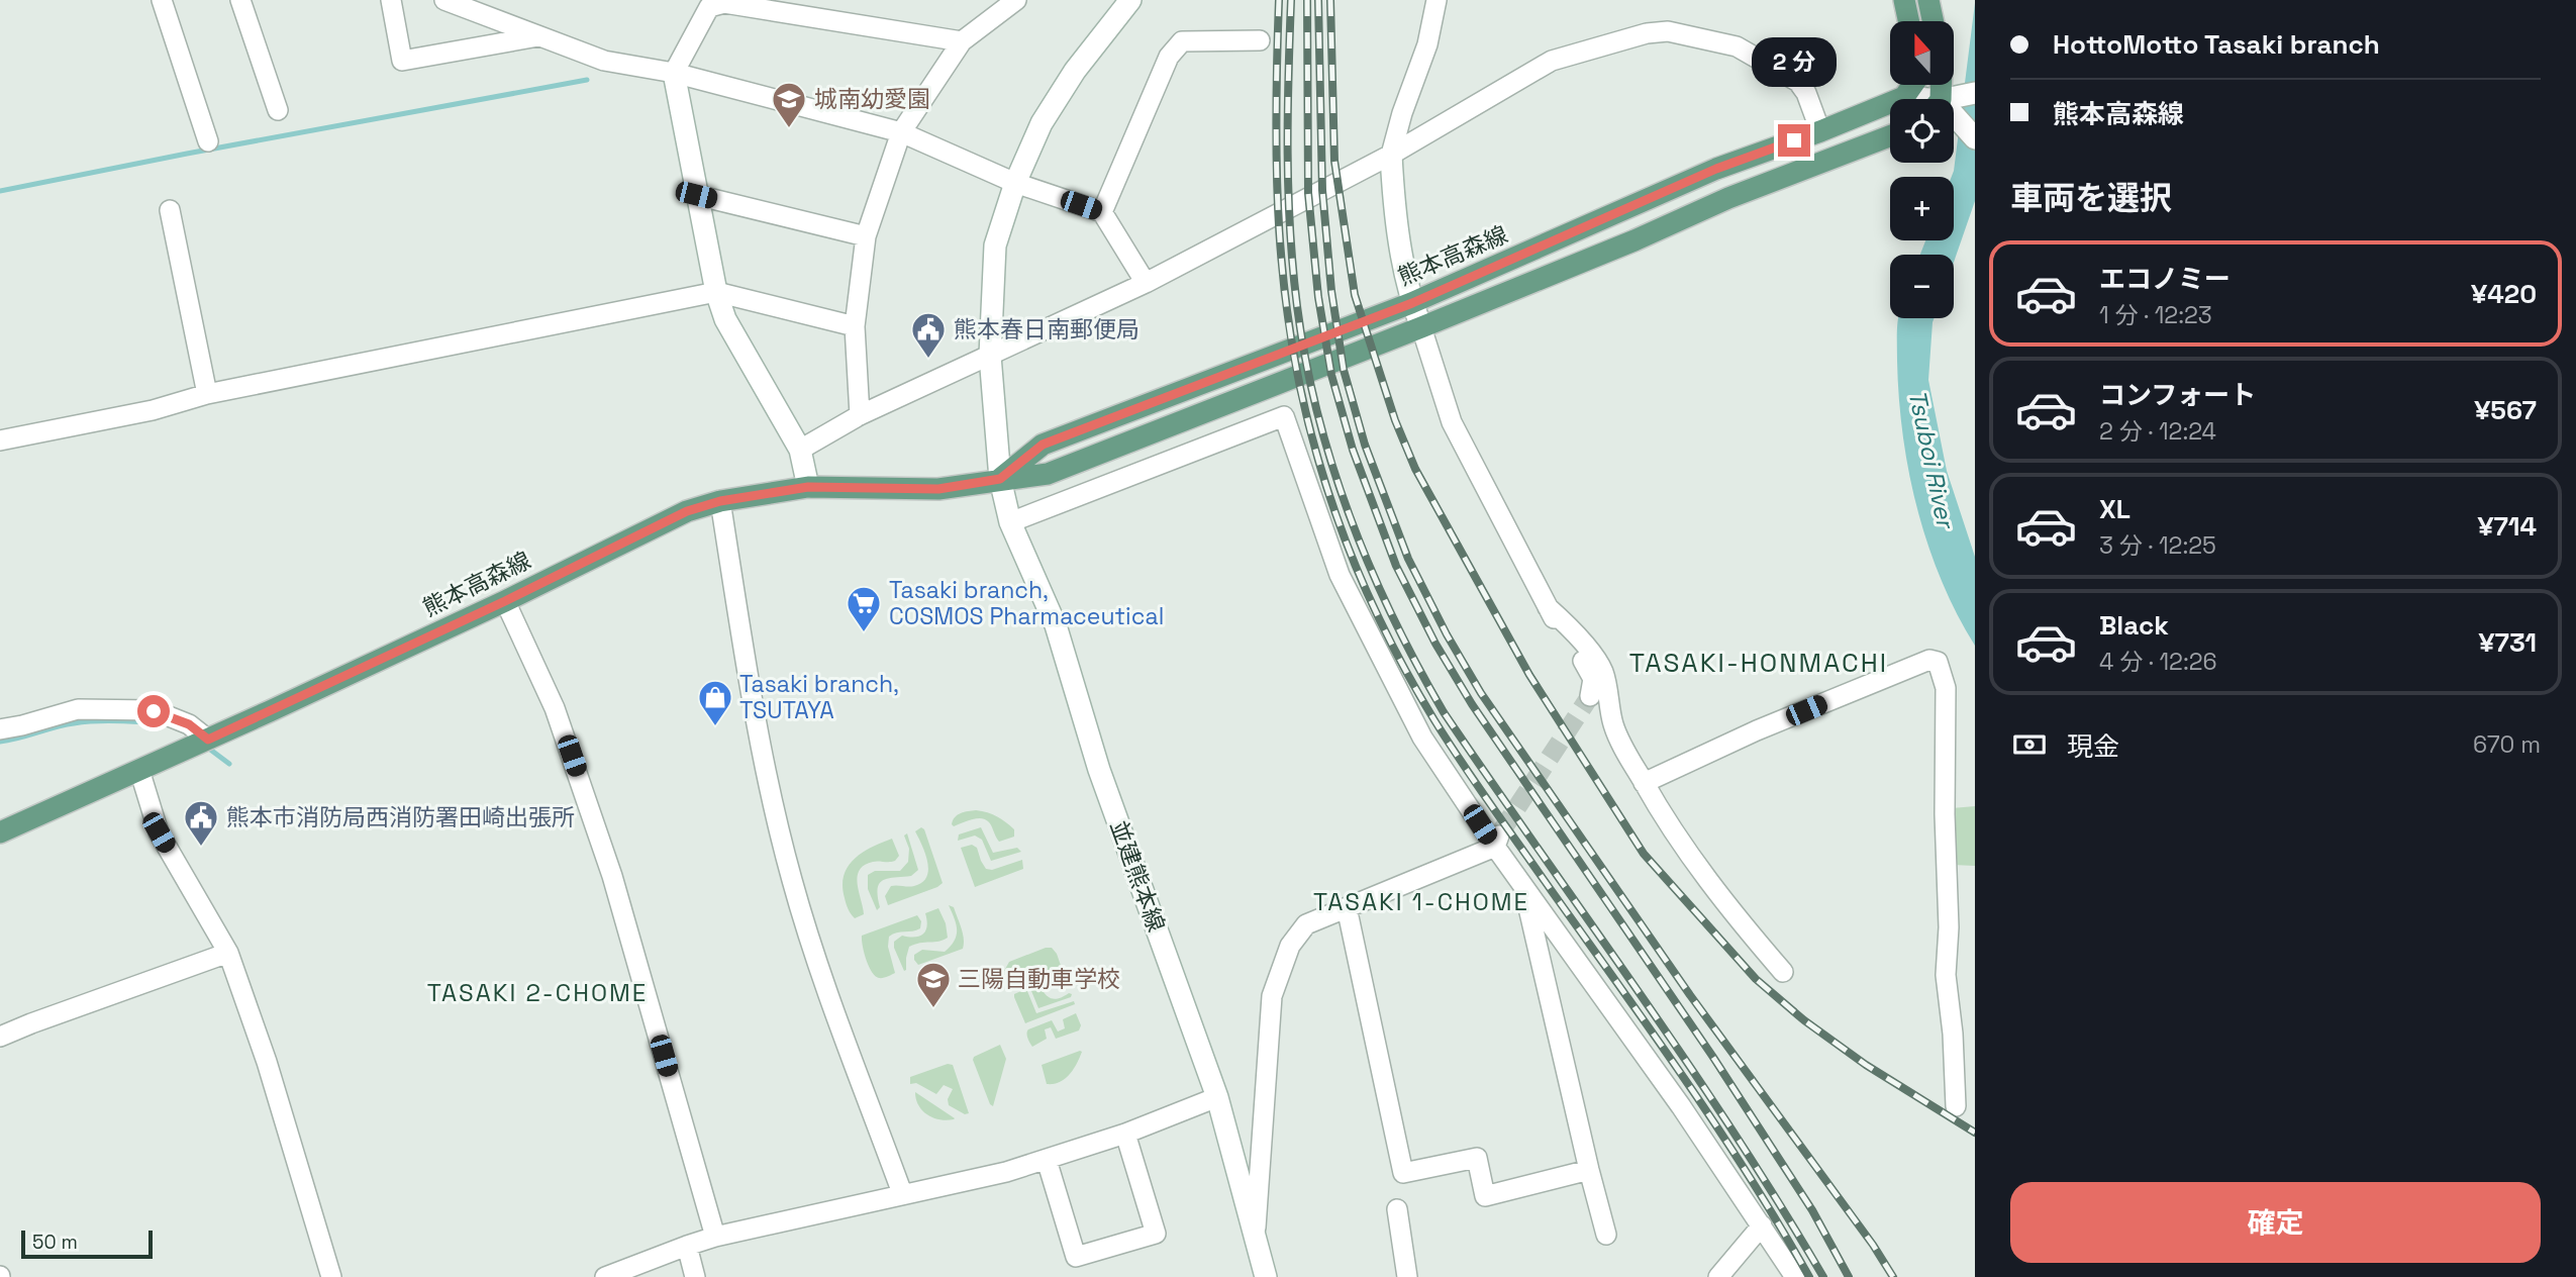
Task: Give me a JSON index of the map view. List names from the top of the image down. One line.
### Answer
{"streets":{"main road":["熊本高森線"],"street":["並建熊本線"]},"crossings":[["熊本高森線","並建熊本線"]],"districts":["TASAKI-HONMACHI","TASAKI 1-CHOME","TASAKI 2-CHOME"],"water":["Tsuboi River"],"places":{"school or university":["城南幼愛園","三陽自動車学校"],"public building":["熊本春日南郵便局","熊本市消防局西消防署田崎出張所"],"supermarket":["Tasaki branch, COSMOS Pharmaceutical"],"shop":["Tasaki branch, TSUTAYA"]},"scale_bar":"50 m","north":"top","page":{"banner":["HottoMotto Tasaki branch","熊本高森線"],"map_buttons":["+","−"],"bubble":"2 分","heading":"車両を選択","list":[{"name":"エコノミー","note":"1 分 · 12:23","value":"¥420"},{"name":"コンフォート","note":"2 分 · 12:24","value":"¥567"},{"name":"XL","note":"3 分 · 12:25","value":"¥714"},{"name":"Black","note":"4 分 · 12:26","value":"¥731"}],"pay":["現金","670 m"],"buttons":"確定","scale":"50 m"}}
